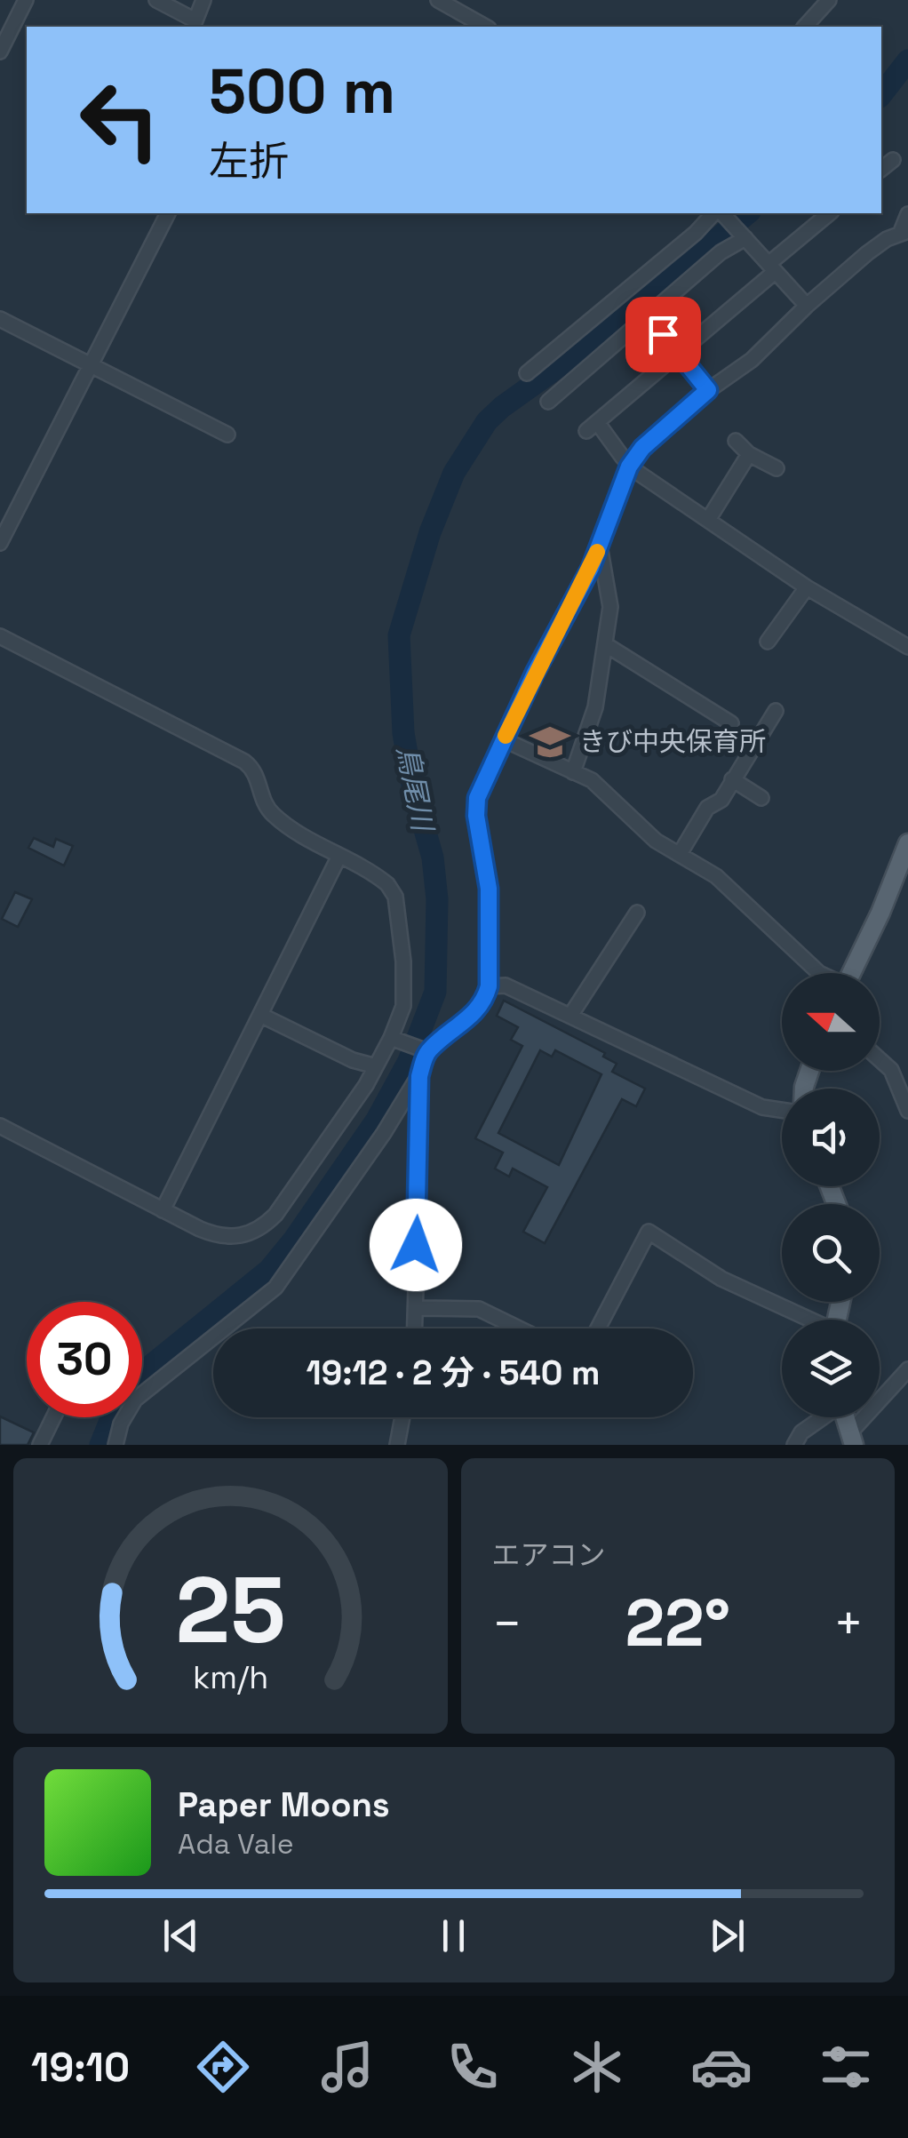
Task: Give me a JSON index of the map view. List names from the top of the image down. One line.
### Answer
{"water":["鳥尾川"],"places":{"school or university":["きび中央保育所"]},"north":"left","page":{"turn":["500 m","左折"],"limit":"30","trip":"19:12 · 2 分 · 540 m","tile":"エアコン","heat":["−","22°","+"],"song":["Paper Moons","Ada Vale"],"tabs":"19:10","gauge":["25","km/h"]}}
